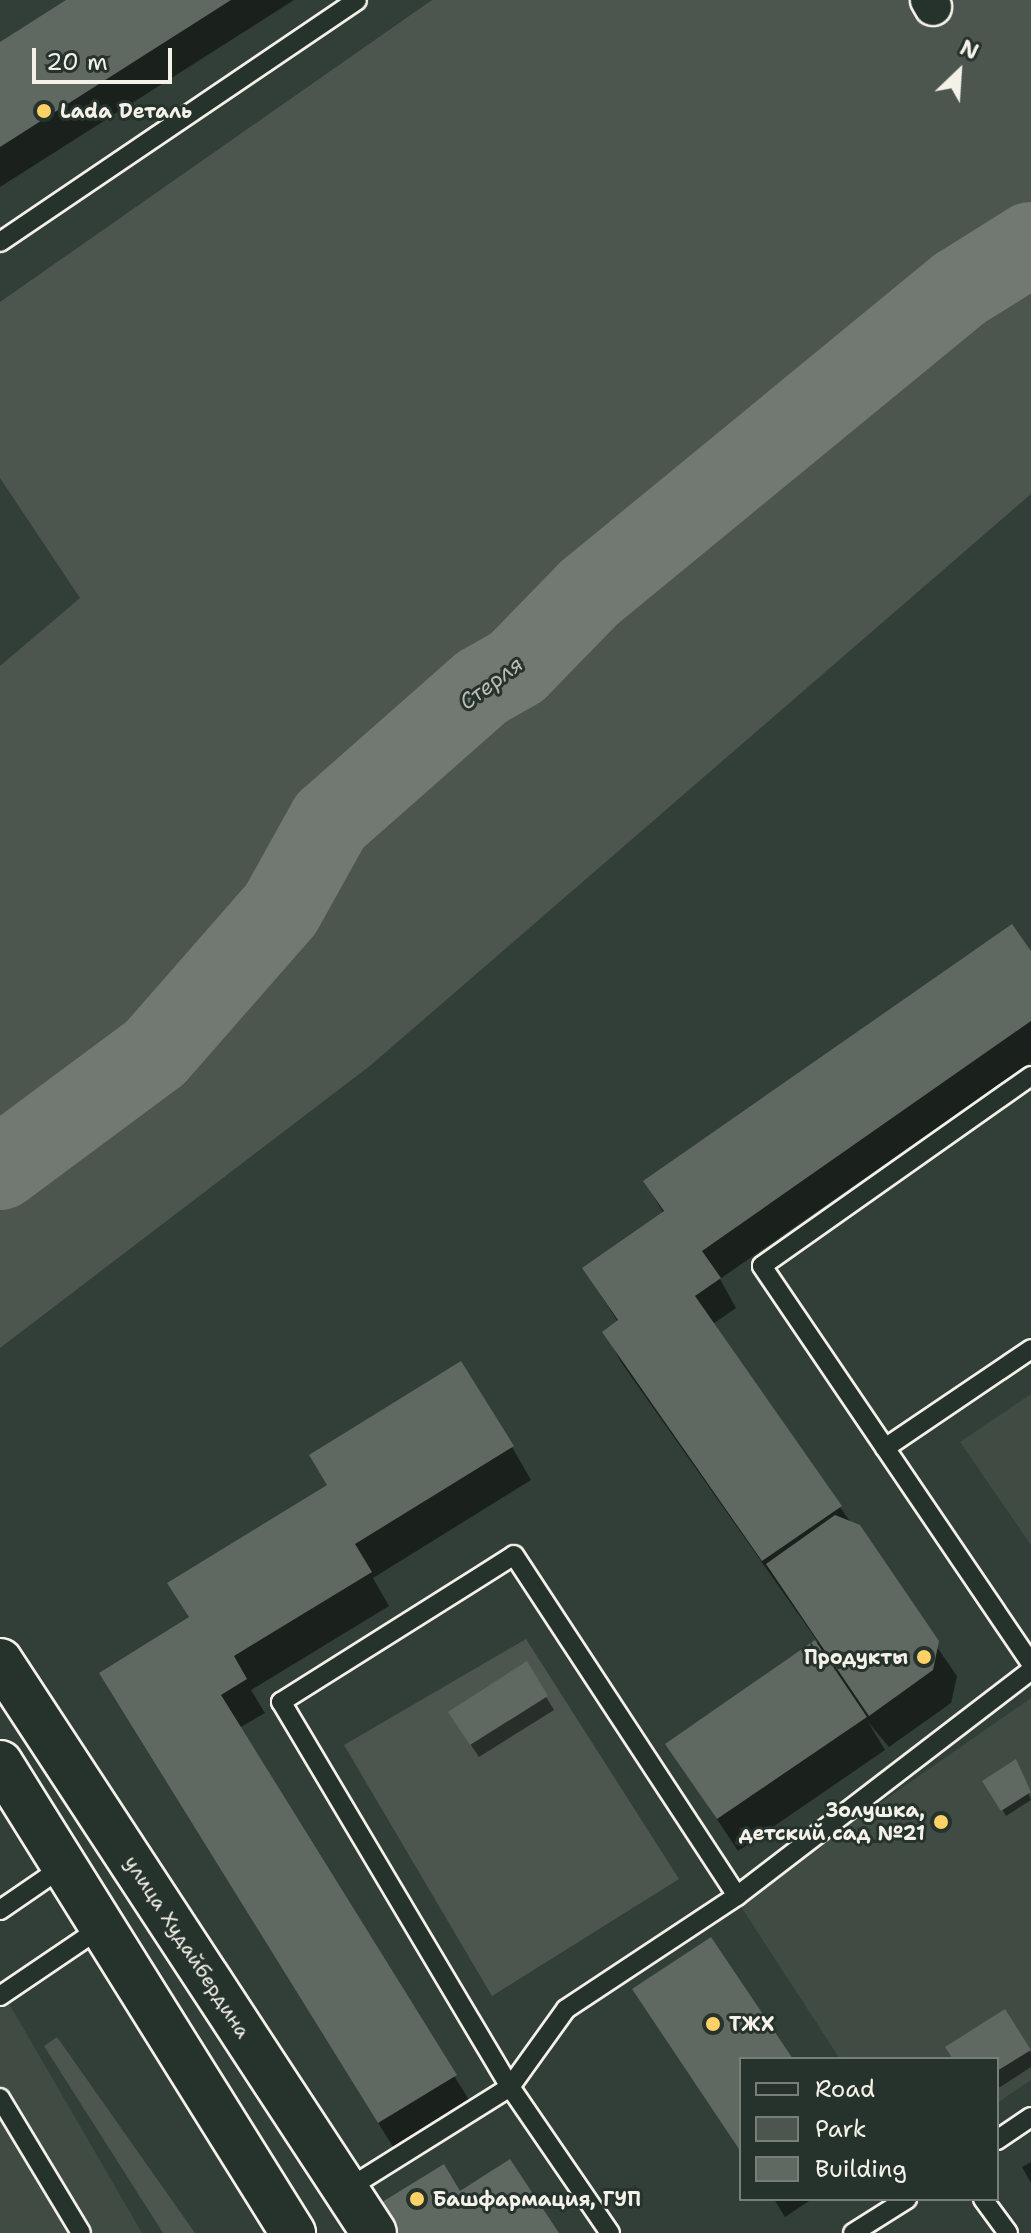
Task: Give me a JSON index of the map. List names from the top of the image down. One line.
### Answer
{"streets":{"main road":["улица Худайбердина"]},"water":["Стерля"],"places":["Lada Dеталь","Продукты","Золушка, детский сад №21","ТЖХ","Башфармация, ГУП"],"legend":["Road","Park","Building"],"scale_bar":"20 m","north":"top right"}
